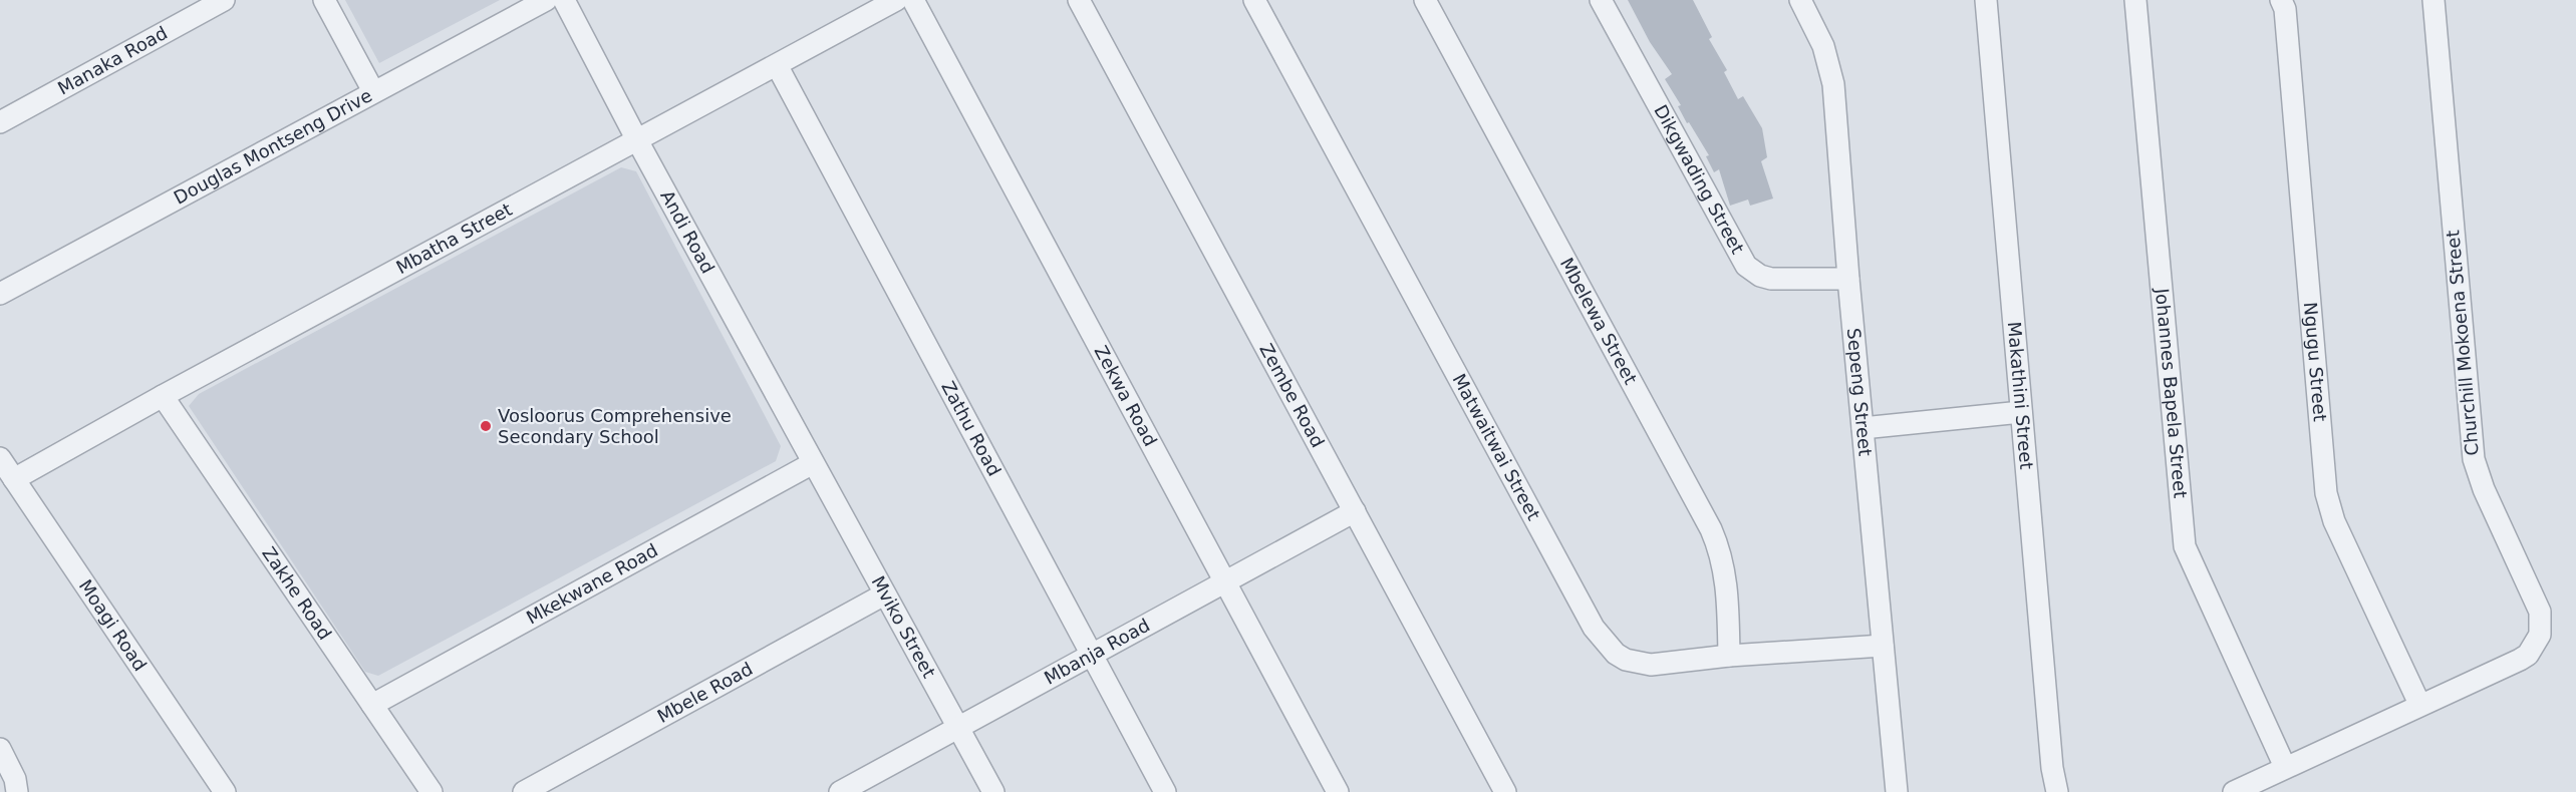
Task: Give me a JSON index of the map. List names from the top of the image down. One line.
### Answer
{"streets":{"street":["Manaka Road","Douglas Montseng Drive","Dikgwading Street","Andi Road","Mbatha Street","Mbelewa Street","Churchill Mokoena Street","Ngugu Street","Sepeng Street","Johannes Bapela Street","Zekwa Road","Zembe Road","Makathini Street","Zathu Road","Matwaitwai Street","Mkekwane Road","Zakhe Road","Moagi Road","Mviko Street","Mbanja Road","Mbele Road"]},"crossings":[["Dikgwading Street","Sepeng Street"],["Andi Road","Mbatha Street"],["Andi Road","Mkekwane Road"],["Andi Road","Mviko Street"],["Mbatha Street","Zathu Road"],["Mbatha Street","Zakhe Road"],["Mbatha Street","Moagi Road"],["Mbelewa Street","Matwaitwai Street"],["Churchill Mokoena Street","Ngugu Street"],["Churchill Mokoena Street","Johannes Bapela Street"],["Sepeng Street","Matwaitwai Street"],["Zekwa Road","Mbanja Road"],["Zembe Road","Mbanja Road"],["Zathu Road","Mbanja Road"],["Mkekwane Road","Zakhe Road"],["Mkekwane Road","Mviko Street"],["Mviko Street","Mbanja Road"],["Mviko Street","Mbele Road"]],"places":["Vosloorus Comprehensive Secondary School"]}
